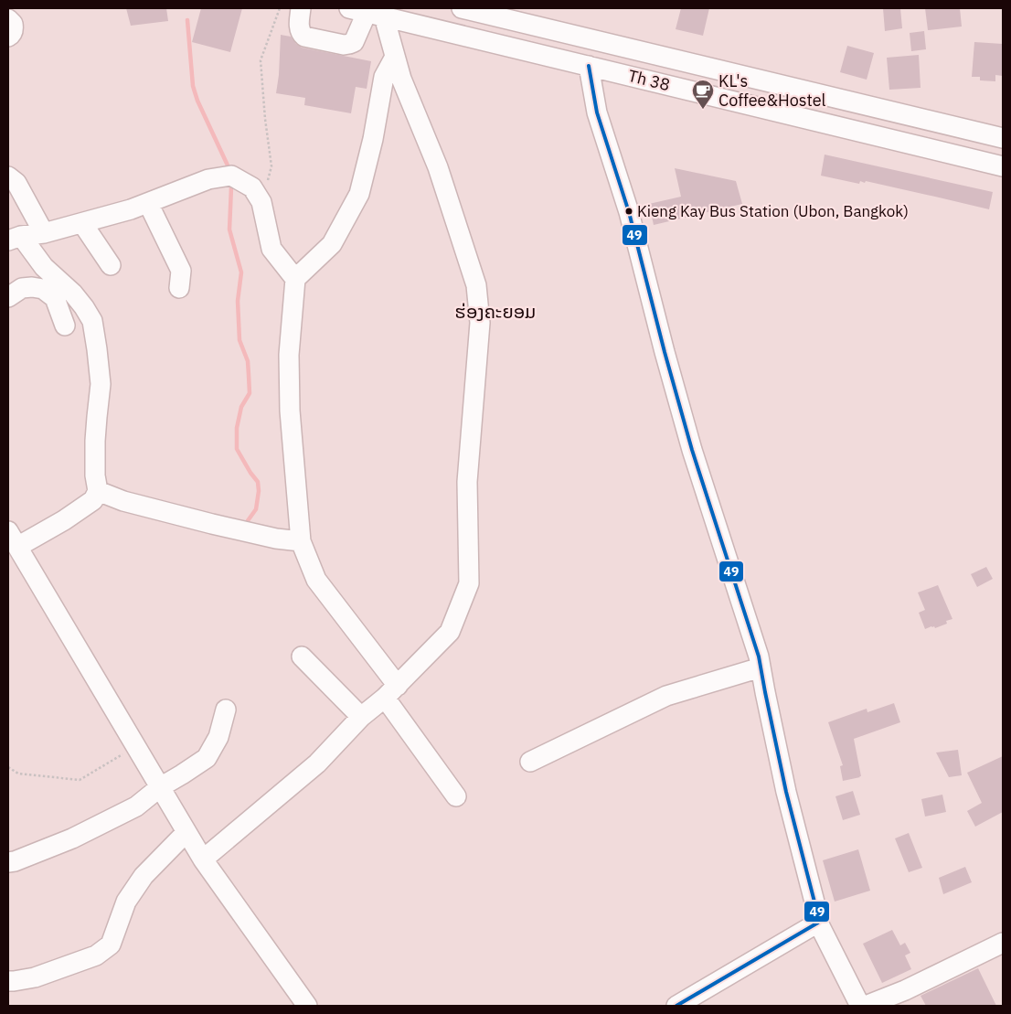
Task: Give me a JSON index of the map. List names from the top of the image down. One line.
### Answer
{"streets":{"street":["Th 38"]},"districts":["ຮ່ອງຄະຍອມ"],"places":{"cafe":["KL's Coffee&Hostel"],"other":["Kieng Kay Bus Station (Ubon, Bangkok)"]},"lines":["transit line 49"]}
